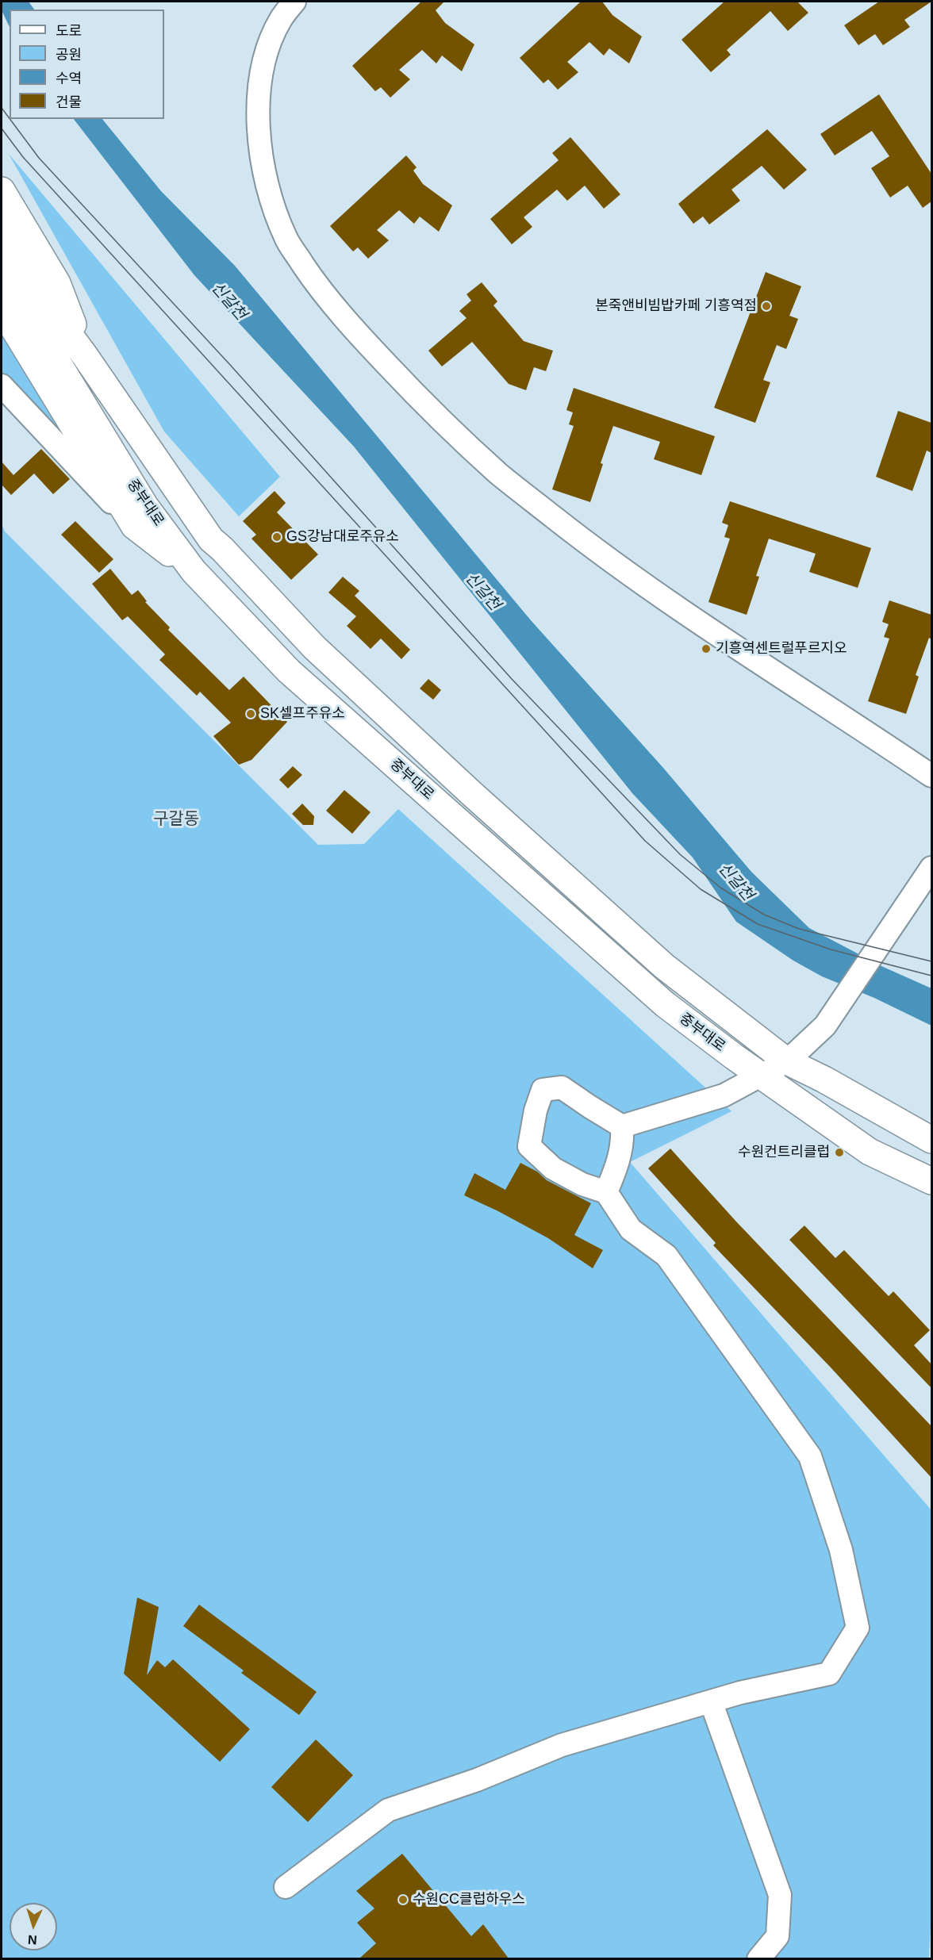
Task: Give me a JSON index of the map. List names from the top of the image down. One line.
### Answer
{"streets":{"main road":["중부대로"]},"districts":["구갈동"],"water":["신갈천"],"places":["본죽앤비빔밥카페 기흥역점","GS강남대로주유소","기흥역센트럴푸르지오","SK셀프주유소","수원컨트리클럽","수원CC클럽하우스"],"legend":["도로","공원","수역","건물"],"north":"bottom"}
